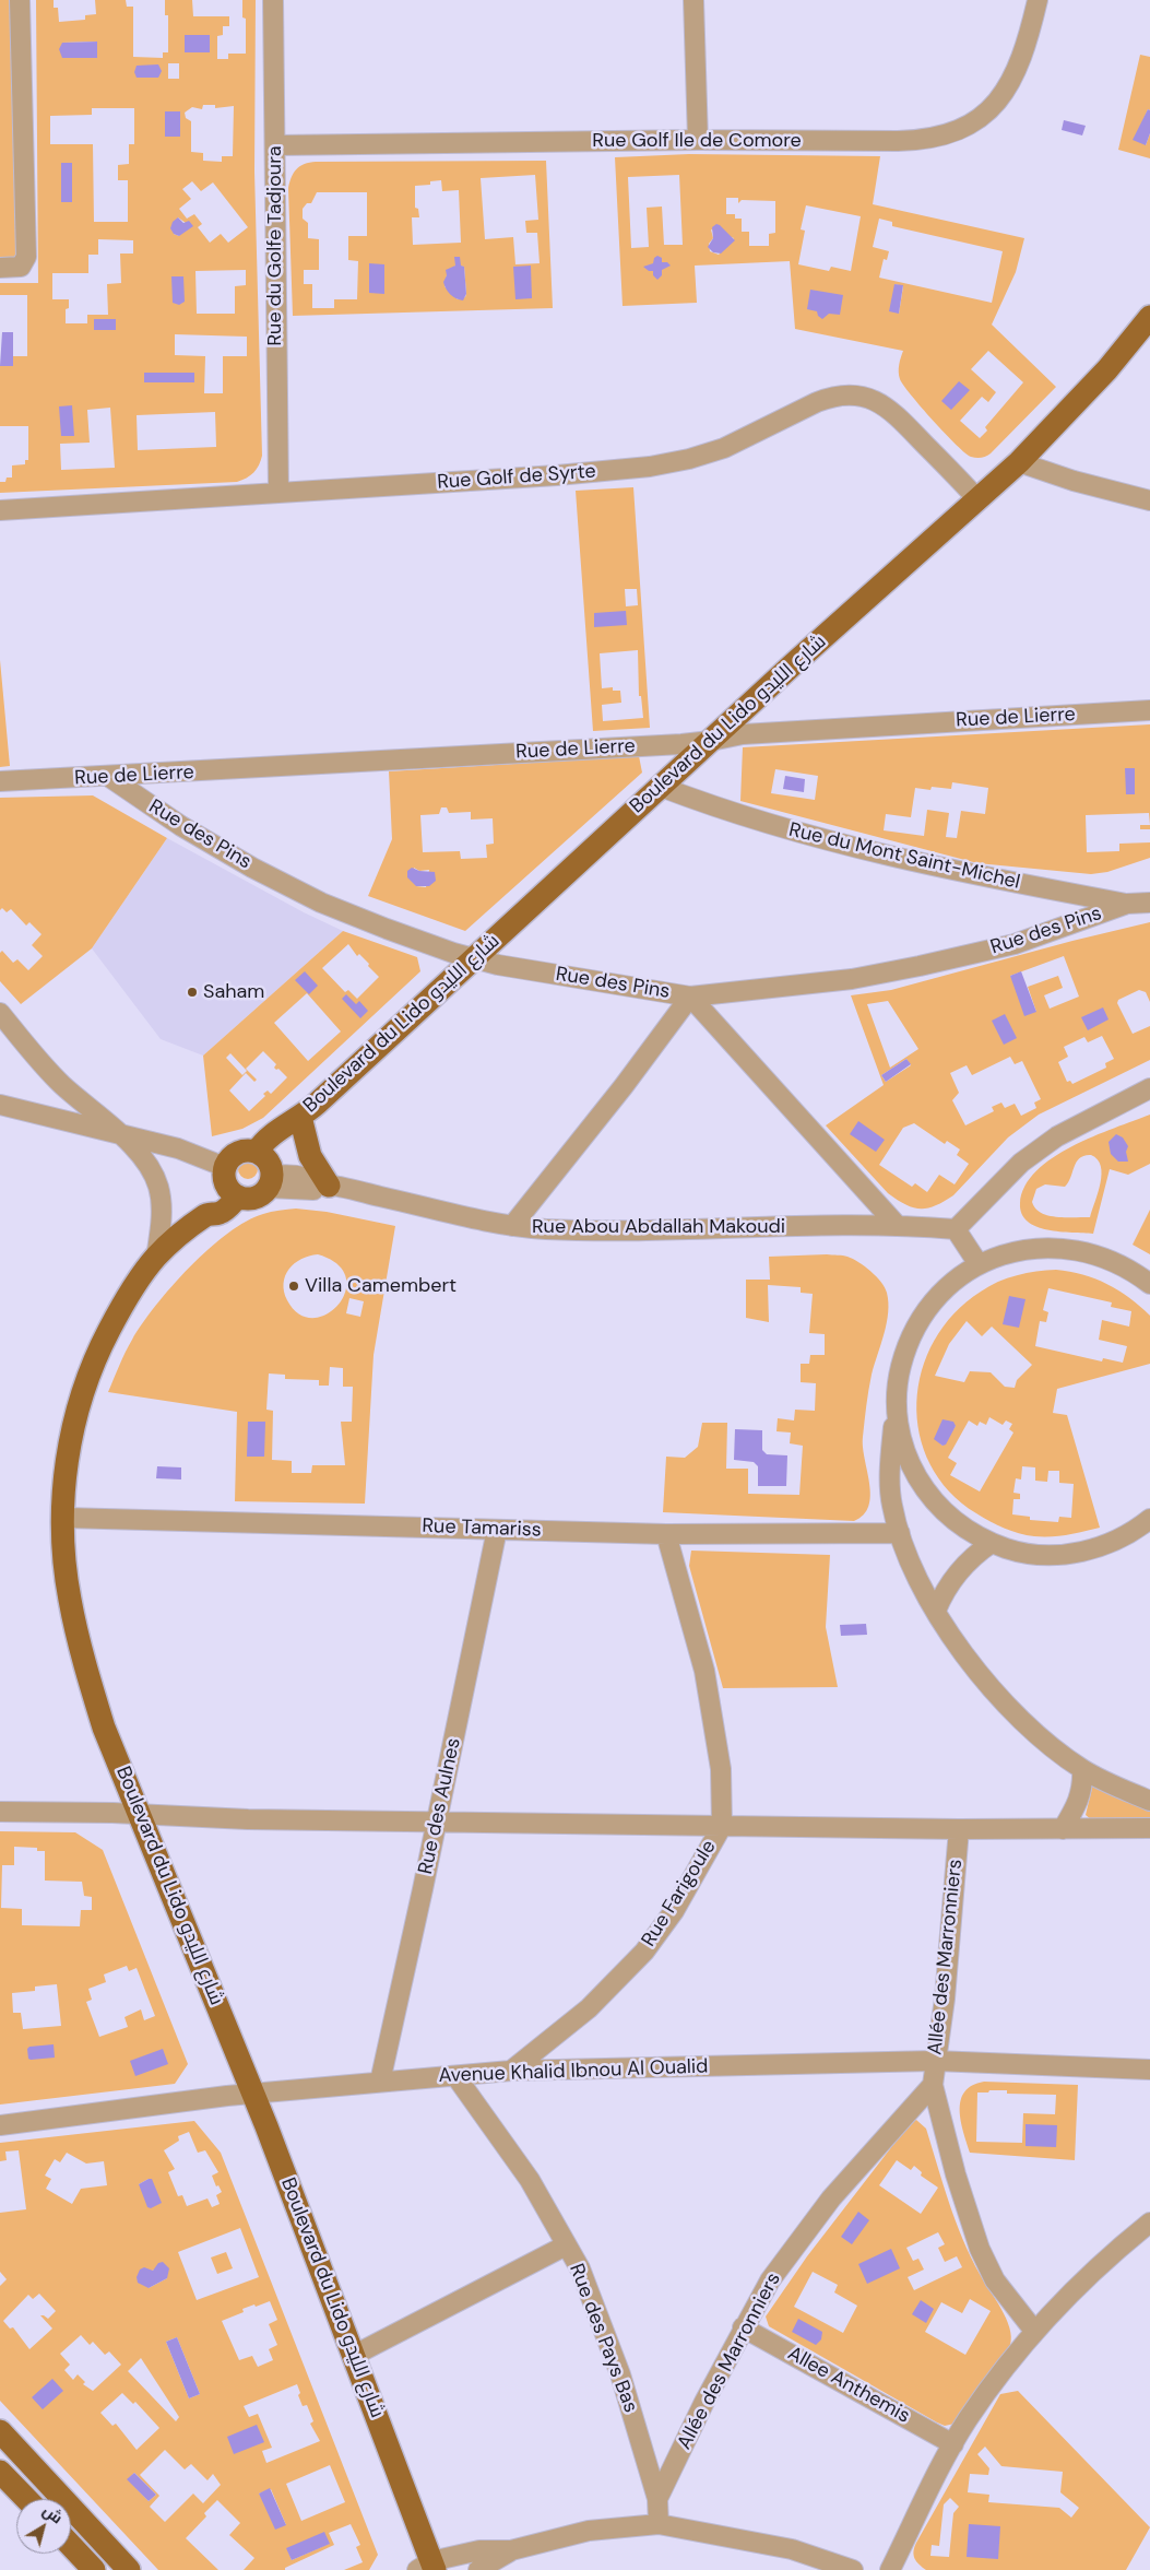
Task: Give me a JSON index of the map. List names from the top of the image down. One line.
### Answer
{"streets":{"main road":["Boulevard du Lido شارع الليدو"],"street":["Rue Golf Ile de Comore","Rue du Golfe Tadjoura","Rue Golf de Syrte","Rue de Lierre","Rue des Pins","Rue du Mont Saint-Michel","Rue Abou Abdallah Makoudi","Rue Tamariss","Rue des Aulnes","Rue Farigoule","Allée des Marronniers","Avenue Khalid Ibnou Al Oualid","Rue des Pays Bas","Allee Anthemis"]},"crossings":[["Rue Golf Ile de Comore","Rue du Golfe Tadjoura"],["Rue du Golfe Tadjoura","Rue Golf de Syrte"],["Rue Golf de Syrte","Boulevard du Lido شارع الليدو"],["Rue de Lierre","Boulevard du Lido شارع الليدو"],["Rue de Lierre","Rue des Pins"],["Boulevard du Lido شارع الليدو","Rue des Pins"],["Boulevard du Lido شارع الليدو","Rue du Mont Saint-Michel"],["Boulevard du Lido شارع الليدو","Rue Abou Abdallah Makoudi"],["Boulevard du Lido شارع الليدو","Rue Tamariss"],["Boulevard du Lido شارع الليدو","Avenue Khalid Ibnou Al Oualid"],["Rue des Pins","Rue du Mont Saint-Michel"],["Rue Tamariss","Rue des Aulnes"],["Rue Tamariss","Rue Farigoule"],["Rue des Aulnes","Avenue Khalid Ibnou Al Oualid"],["Rue Farigoule","Avenue Khalid Ibnou Al Oualid"],["Allée des Marronniers","Avenue Khalid Ibnou Al Oualid"],["Allée des Marronniers","Rue des Pays Bas"],["Allée des Marronniers","Allee Anthemis"],["Avenue Khalid Ibnou Al Oualid","Rue des Pays Bas"]],"places":["Saham","Villa Camembert"],"north":"top right"}
